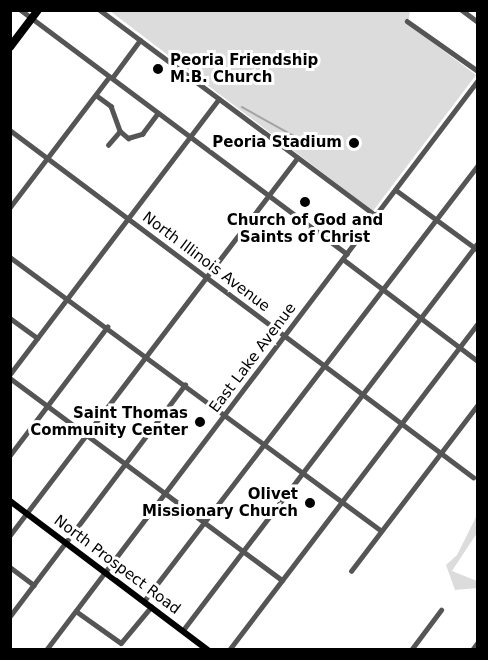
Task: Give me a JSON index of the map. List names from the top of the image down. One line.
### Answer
{"streets":{"main road":["North Prospect Road"],"street":["North Illinois Avenue","East Lake Avenue"]},"crossings":[["North Illinois Avenue","East Lake Avenue"],["East Lake Avenue","North Prospect Road"]],"places":["Peoria Friendship M.B. Church","Peoria Stadium","Church of God and Saints of Christ","Saint Thomas Community Center","Olivet Missionary Church"]}
